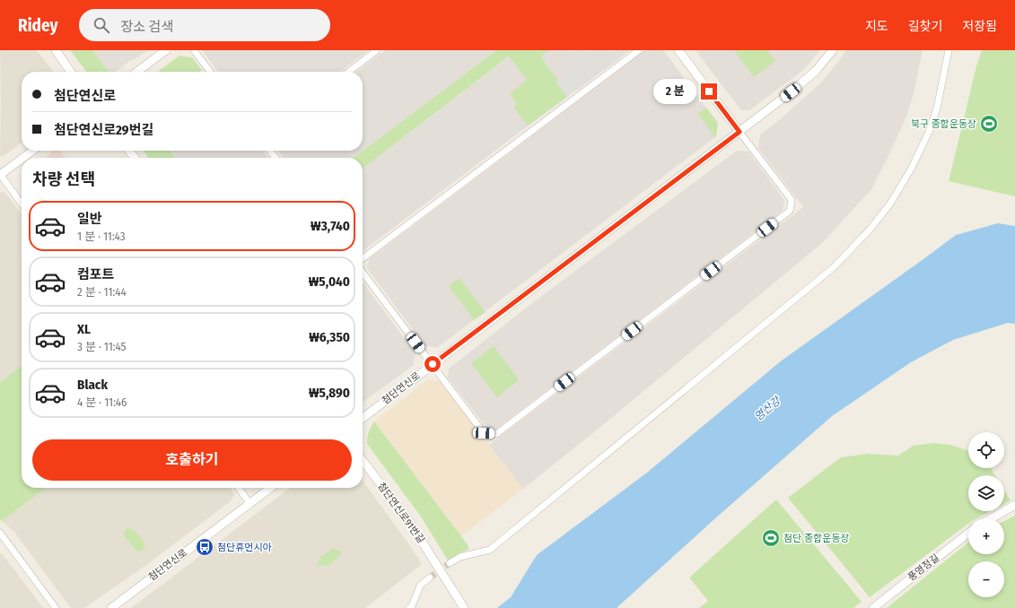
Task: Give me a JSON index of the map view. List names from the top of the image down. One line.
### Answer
{"streets":{"street":["첨단연신로","첨단연신로91번길","풍영정길"]},"water":["영산강"],"places":{"sports":["북구 종합운동장","첨단 종합운동장"],"bus stop":["첨단휴먼시아"]},"page":{"header":"Ridey","search":"장소 검색","nav":["지도","길찾기","저장됨"],"banner":["첨단연신로","첨단연신로29번길"],"bubble":"2 분","heading":"차량 선택","list":[{"name":"일반","note":"1 분 · 11:43","value":"₩3,740"},{"name":"컴포트","note":"2 분 · 11:44","value":"₩5,040"},{"name":"XL","note":"3 분 · 11:45","value":"₩6,350"},{"name":"Black","note":"4 분 · 11:46","value":"₩5,890"}],"map_buttons":["+","−"],"buttons":"호출하기"}}
